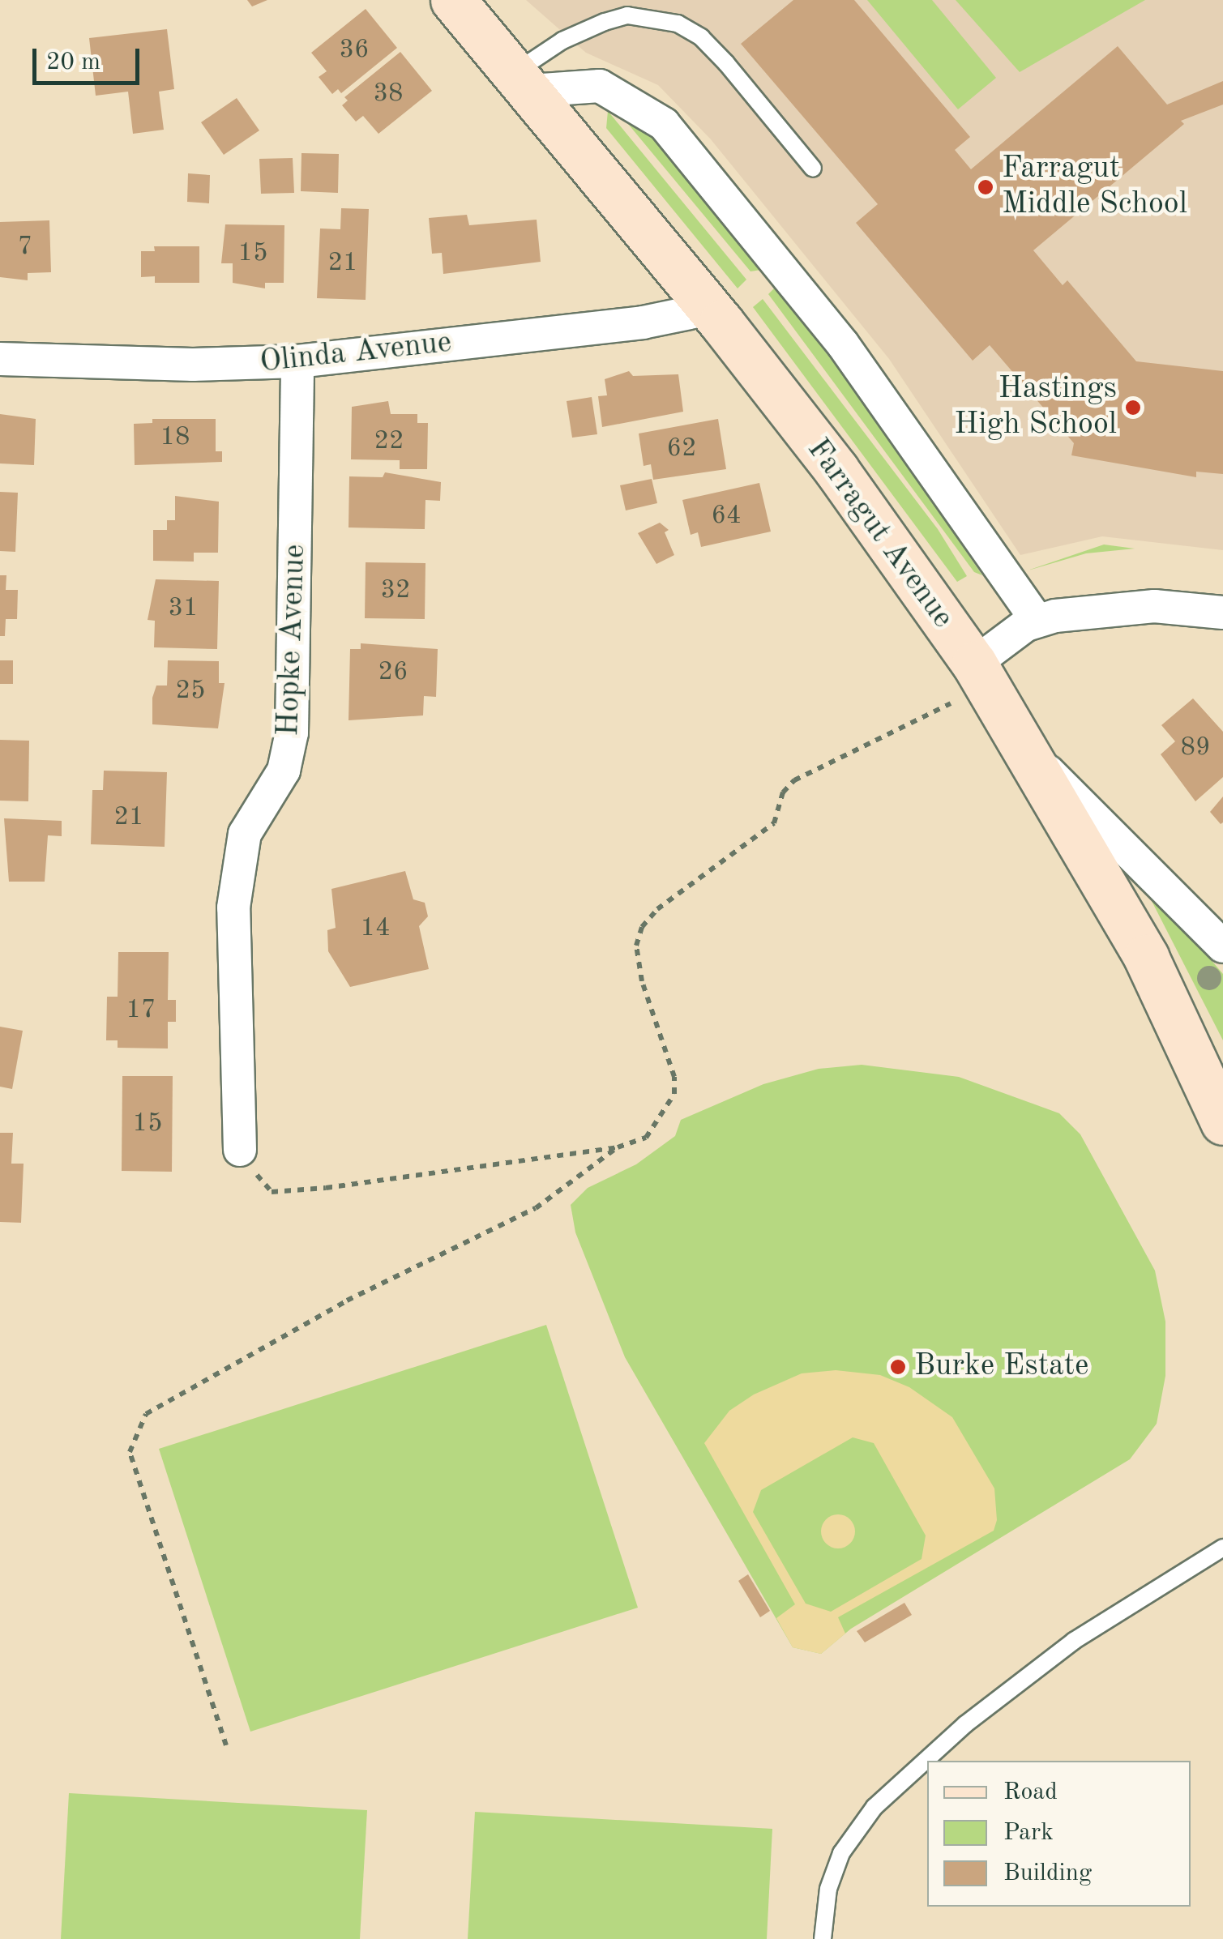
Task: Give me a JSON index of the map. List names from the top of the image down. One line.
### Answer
{"streets":{"main road":["Farragut Avenue"],"street":["Olinda Avenue","Hopke Avenue"]},"crossings":[["Olinda Avenue","Farragut Avenue"],["Olinda Avenue","Hopke Avenue"]],"places":["Farragut Middle School","Hastings High School","Burke Estate"],"house_numbers":["36","38","7","15","21","18","22","62","64","32","31","26","25","89","21","14","17","15"],"legend":["Road","Park","Building"],"scale_bar":"20 m"}
